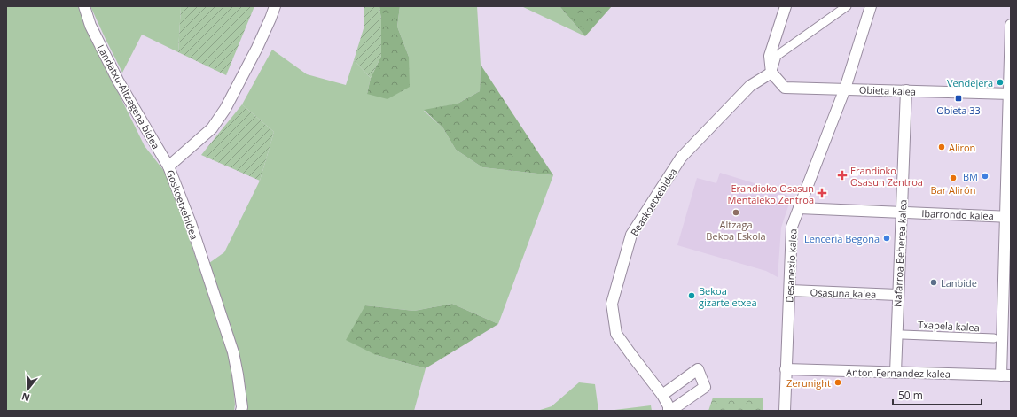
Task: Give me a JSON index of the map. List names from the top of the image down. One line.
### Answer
{"streets":{"street":["Obieta kalea","Landatxu-Altzagena bidea","Beaskoetxebidea","Goskoetxebidea","Ibarrondo kalea","Nafarroa Beherea kalea","Desanexio kalea","Osasuna kalea","Txapela kalea","Anton Fernandez kalea"]},"crossings":[["Obieta kalea","Beaskoetxebidea"],["Obieta kalea","Nafarroa Beherea kalea"],["Obieta kalea","Desanexio kalea"],["Landatxu-Altzagena bidea","Goskoetxebidea"],["Ibarrondo kalea","Nafarroa Beherea kalea"],["Ibarrondo kalea","Desanexio kalea"],["Nafarroa Beherea kalea","Osasuna kalea"],["Nafarroa Beherea kalea","Anton Fernandez kalea"],["Desanexio kalea","Osasuna kalea"],["Desanexio kalea","Anton Fernandez kalea"]],"places":{"other":["Vendejera","Aliron","BM","Bar Alirón","Altzaga Bekoa Eskola","Lencería Begoña","Lanbide","Bekoa gizarte etxea","Zerunight"],"transit":["Obieta 33"],"health":["Erandioko Osasun Zentroa","Erandioko Osasun Mentaleko Zentroa"]},"scale_bar":"50 m","north":"bottom"}
